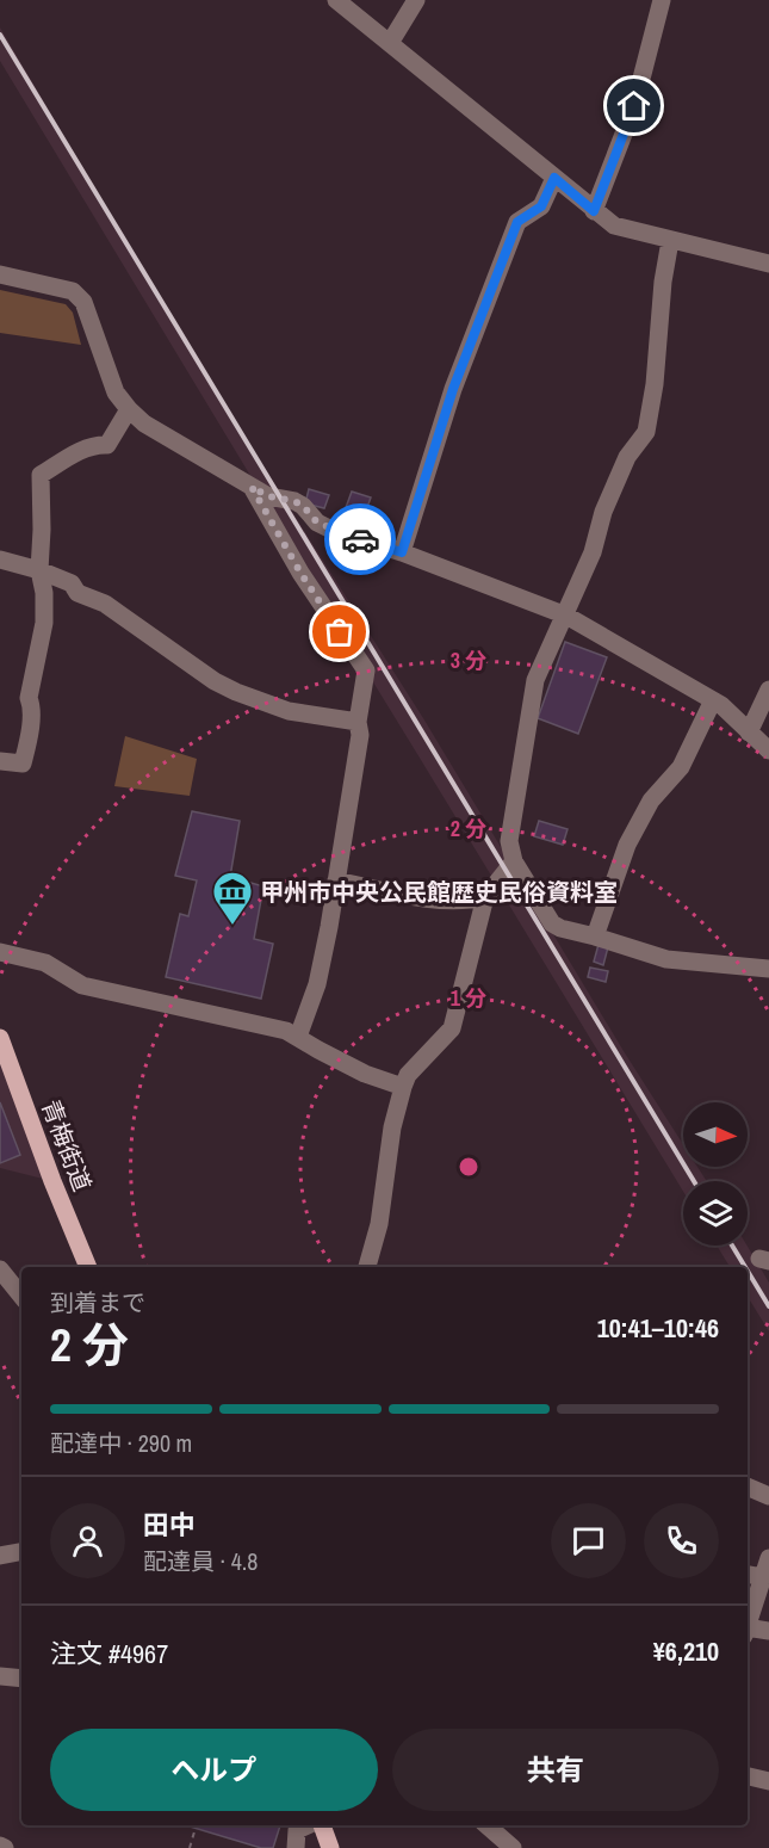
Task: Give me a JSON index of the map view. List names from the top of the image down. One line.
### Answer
{"streets":{"main road":["青梅街道"]},"places":{"museum":["甲州市中央公民館歴史民俗資料室"]},"north":"right","page":{"heading":["2 分","到着まで","10:41–10:46"],"panel":["田中","配達員 · 4.8","注文 #4967","¥6,210"],"bar":"配達中 · 290 m","buttons":["ヘルプ","共有"]},"rings":["3 分","2 分","1 分"]}
